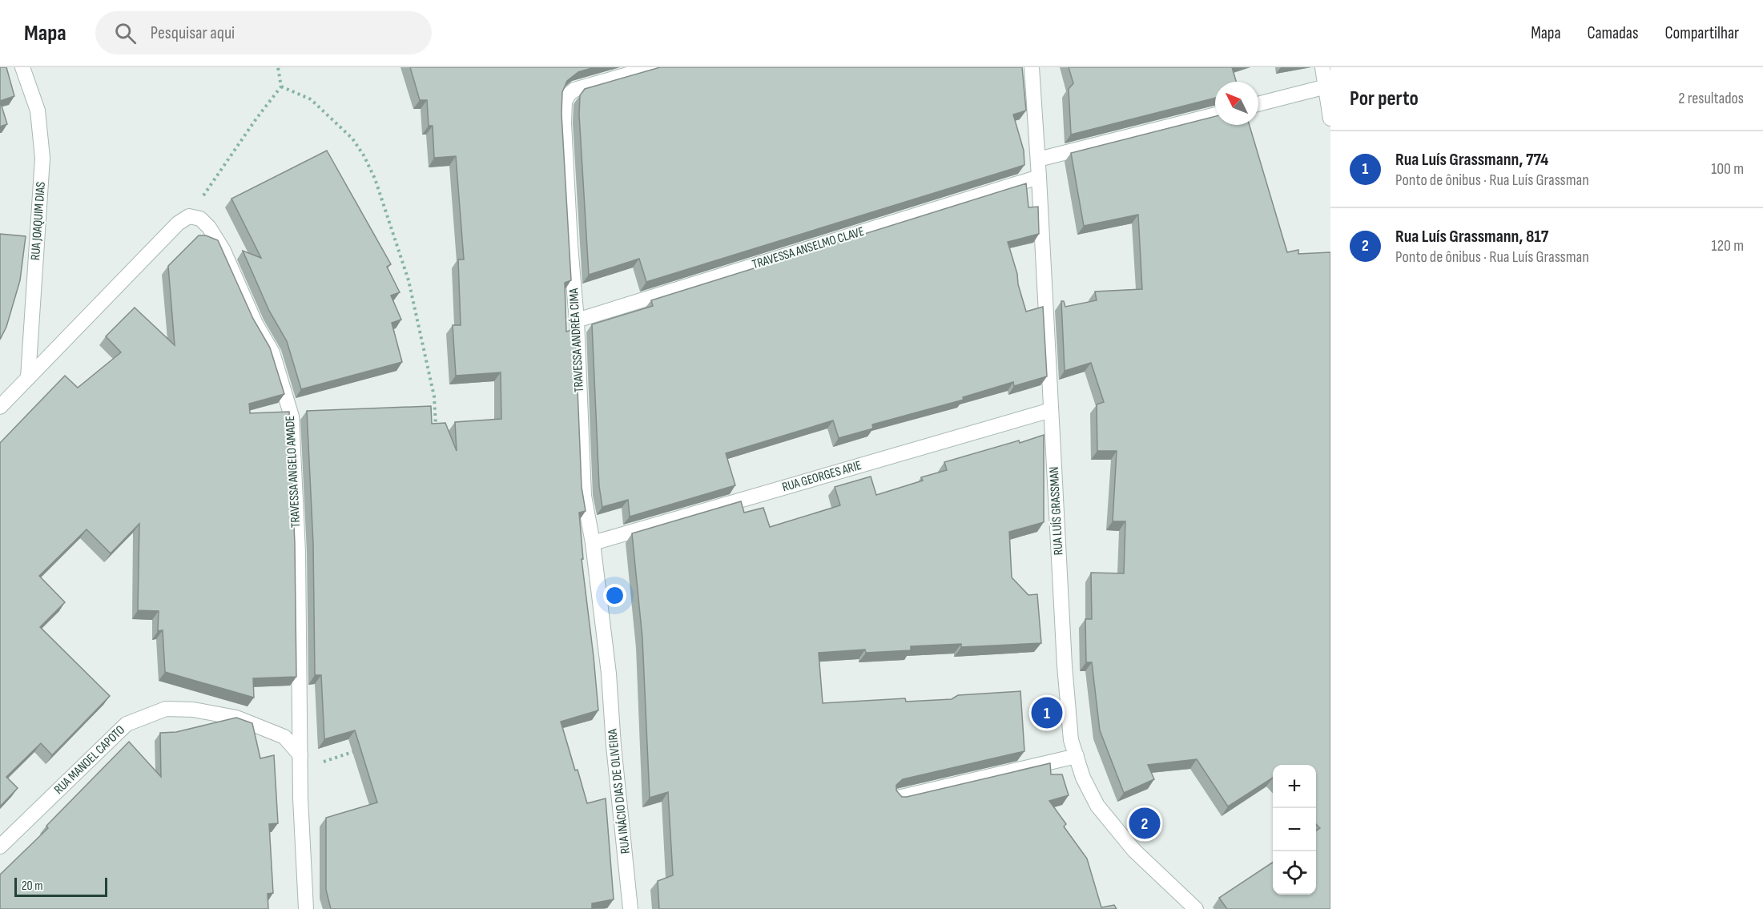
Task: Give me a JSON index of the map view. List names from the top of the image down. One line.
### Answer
{"streets":{"street":["RUA JOAQUIM DIAS","TRAVESSA ANSELMO CLAVE","TRAVESSA ANDRÉA CIMA","TRAVESSA ANGELO AMADE","RUA GEORGES ARIE","RUA LUÍS GRASSMAN","RUA MANOEL CAPOTO","RUA INÁCIO DIAS DE OLIVEIRA"]},"crossings":[["TRAVESSA ANSELMO CLAVE","TRAVESSA ANDRÉA CIMA"],["TRAVESSA ANSELMO CLAVE","RUA LUÍS GRASSMAN"],["TRAVESSA ANDRÉA CIMA","RUA GEORGES ARIE"],["TRAVESSA ANDRÉA CIMA","RUA INÁCIO DIAS DE OLIVEIRA"],["TRAVESSA ANGELO AMADE","RUA MANOEL CAPOTO"],["RUA GEORGES ARIE","RUA LUÍS GRASSMAN"]],"scale_bar":"20 m","north":"top left","page":{"header":"Mapa","search":"Pesquisar aqui","nav":["Mapa","Camadas","Compartilhar"],"heading":["Por perto","2 resultados"],"list":[{"mark":"1","name":"Rua Luís Grassmann, 774","note":"Ponto de ônibus · Rua Luís Grassman","value":"100 m"},{"mark":"2","name":"Rua Luís Grassmann, 817","note":"Ponto de ônibus · Rua Luís Grassman","value":"120 m"}],"pins":["1","2"],"map_buttons":["+","−"],"scale":"20 m"}}
